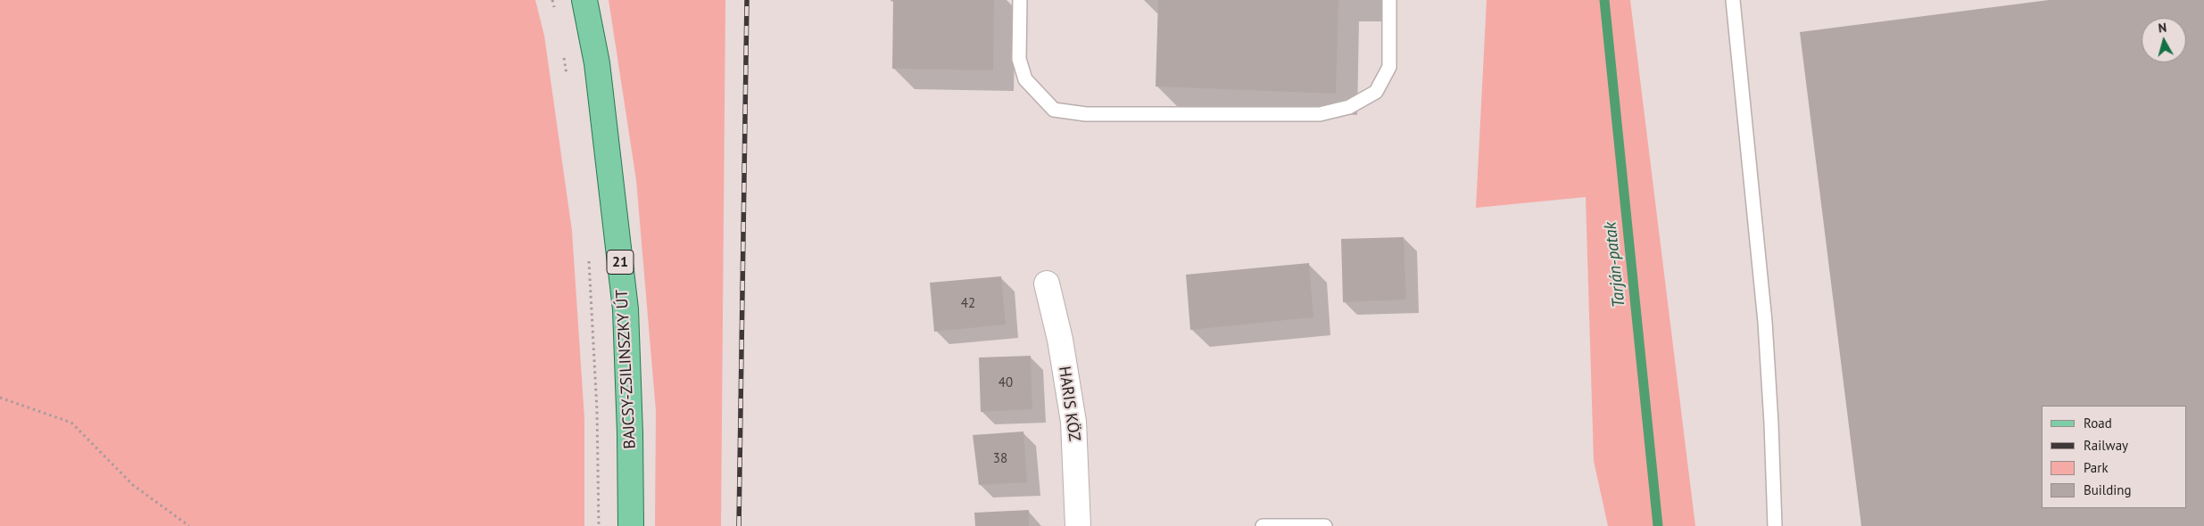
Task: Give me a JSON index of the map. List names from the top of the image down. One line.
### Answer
{"streets":{"main road":["21","BAJCSY-ZSILINSZKY ÚT"],"street":["HARIS KÖZ"]},"water":["Tarján-patak"],"house_numbers":["42","40","38"],"legend":["Road","Railway","Park","Building"],"north":"top"}
